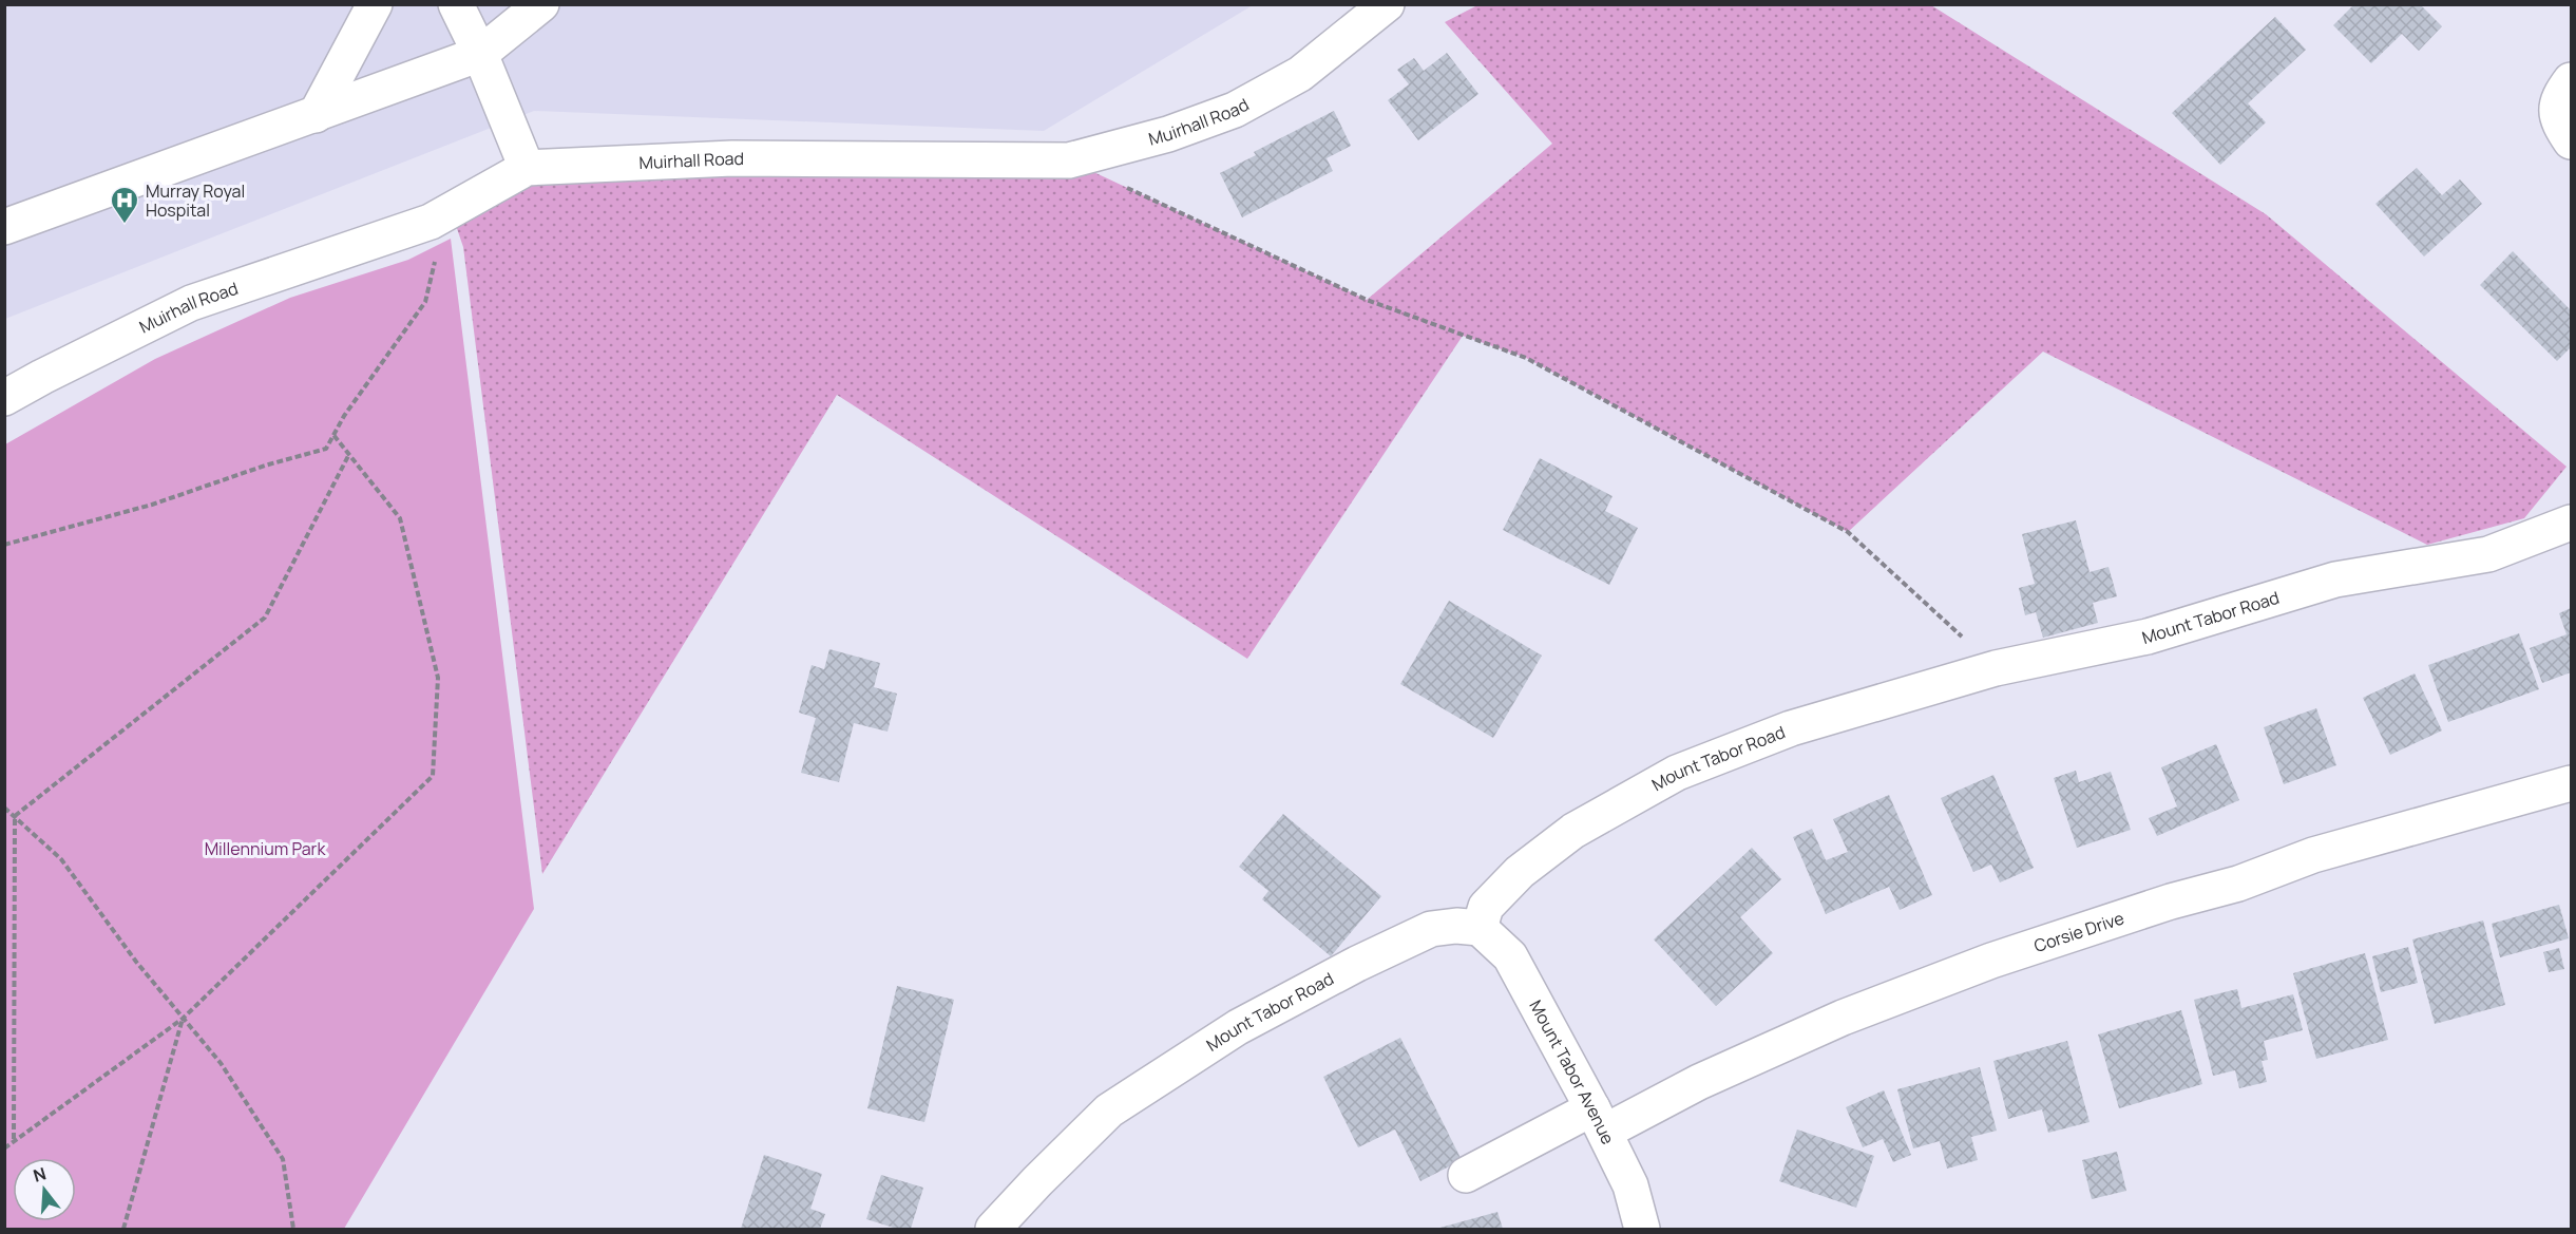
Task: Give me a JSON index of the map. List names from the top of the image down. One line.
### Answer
{"streets":{"street":["Muirhall Road","Mount Tabor Road","Corsie Drive","Mount Tabor Avenue"]},"crossings":[["Mount Tabor Road","Mount Tabor Avenue"],["Corsie Drive","Mount Tabor Avenue"]],"parks":["Millennium Park"],"places":{"hospital":["Murray Royal Hospital"]},"north":"top"}
